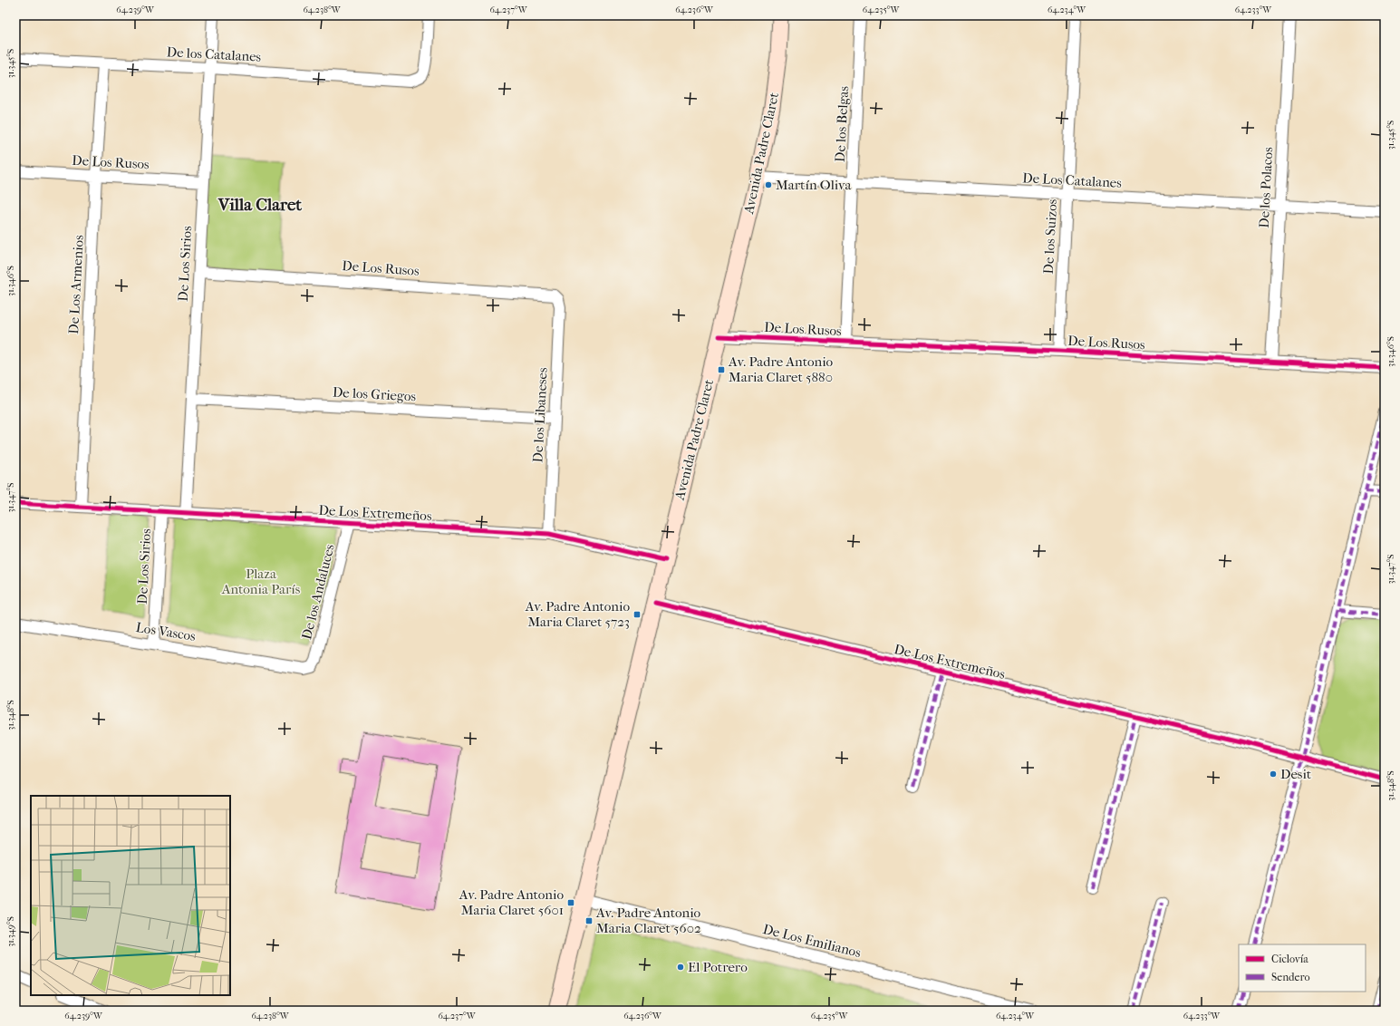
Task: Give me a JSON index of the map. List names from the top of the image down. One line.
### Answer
{"streets":{"main road":["Avenida Padre Claret"],"street":["De los Catalanes","De los Belgas","De Los Rusos","De Los Catalanes","De los Polacos","De los Suizos","De Los Sirios","De Los Armenios","De los Griegos","De los Libaneses","De Los Extremeños","De los Andaluces","Los Vascos","De Los Emilianos"]},"crossings":[["De los Catalanes","De Los Sirios"],["De los Catalanes","De Los Armenios"],["De los Belgas","De Los Rusos"],["De los Belgas","De Los Catalanes"],["Avenida Padre Claret","De Los Rusos"],["Avenida Padre Claret","De Los Catalanes"],["Avenida Padre Claret","De Los Extremeños"],["Avenida Padre Claret","De Los Emilianos"],["De Los Rusos","De los Polacos"],["De Los Rusos","De los Suizos"],["De Los Rusos","De Los Sirios"],["De Los Rusos","De Los Armenios"],["De Los Rusos","De los Libaneses"],["De Los Catalanes","De los Polacos"],["De Los Catalanes","De los Suizos"],["De Los Sirios","De los Griegos"],["De Los Sirios","De Los Extremeños"],["De Los Sirios","Los Vascos"],["De Los Armenios","De Los Extremeños"],["De los Griegos","De los Libaneses"],["De los Libaneses","De Los Extremeños"],["De Los Extremeños","De los Andaluces"],["De los Andaluces","Los Vascos"]],"districts":["Villa Claret"],"parks":["Plaza Antonia París"],"places":{"other":["Martín Oliva","Desit","El Potrero"],"transit":["Av. Padre Antonio Maria Claret 5880","Av. Padre Antonio Maria Claret 5723","Av. Padre Antonio Maria Claret 5601","Av. Padre Antonio Maria Claret 5602"]},"legend":["Ciclovía","Sendero"],"coordinates":["64.239°W","64.238°W","64.237°W","64.236°W","64.235°W","64.234°W","64.233°W","31.345°S","31.346°S","31.347°S","31.348°S","31.349°S"]}
